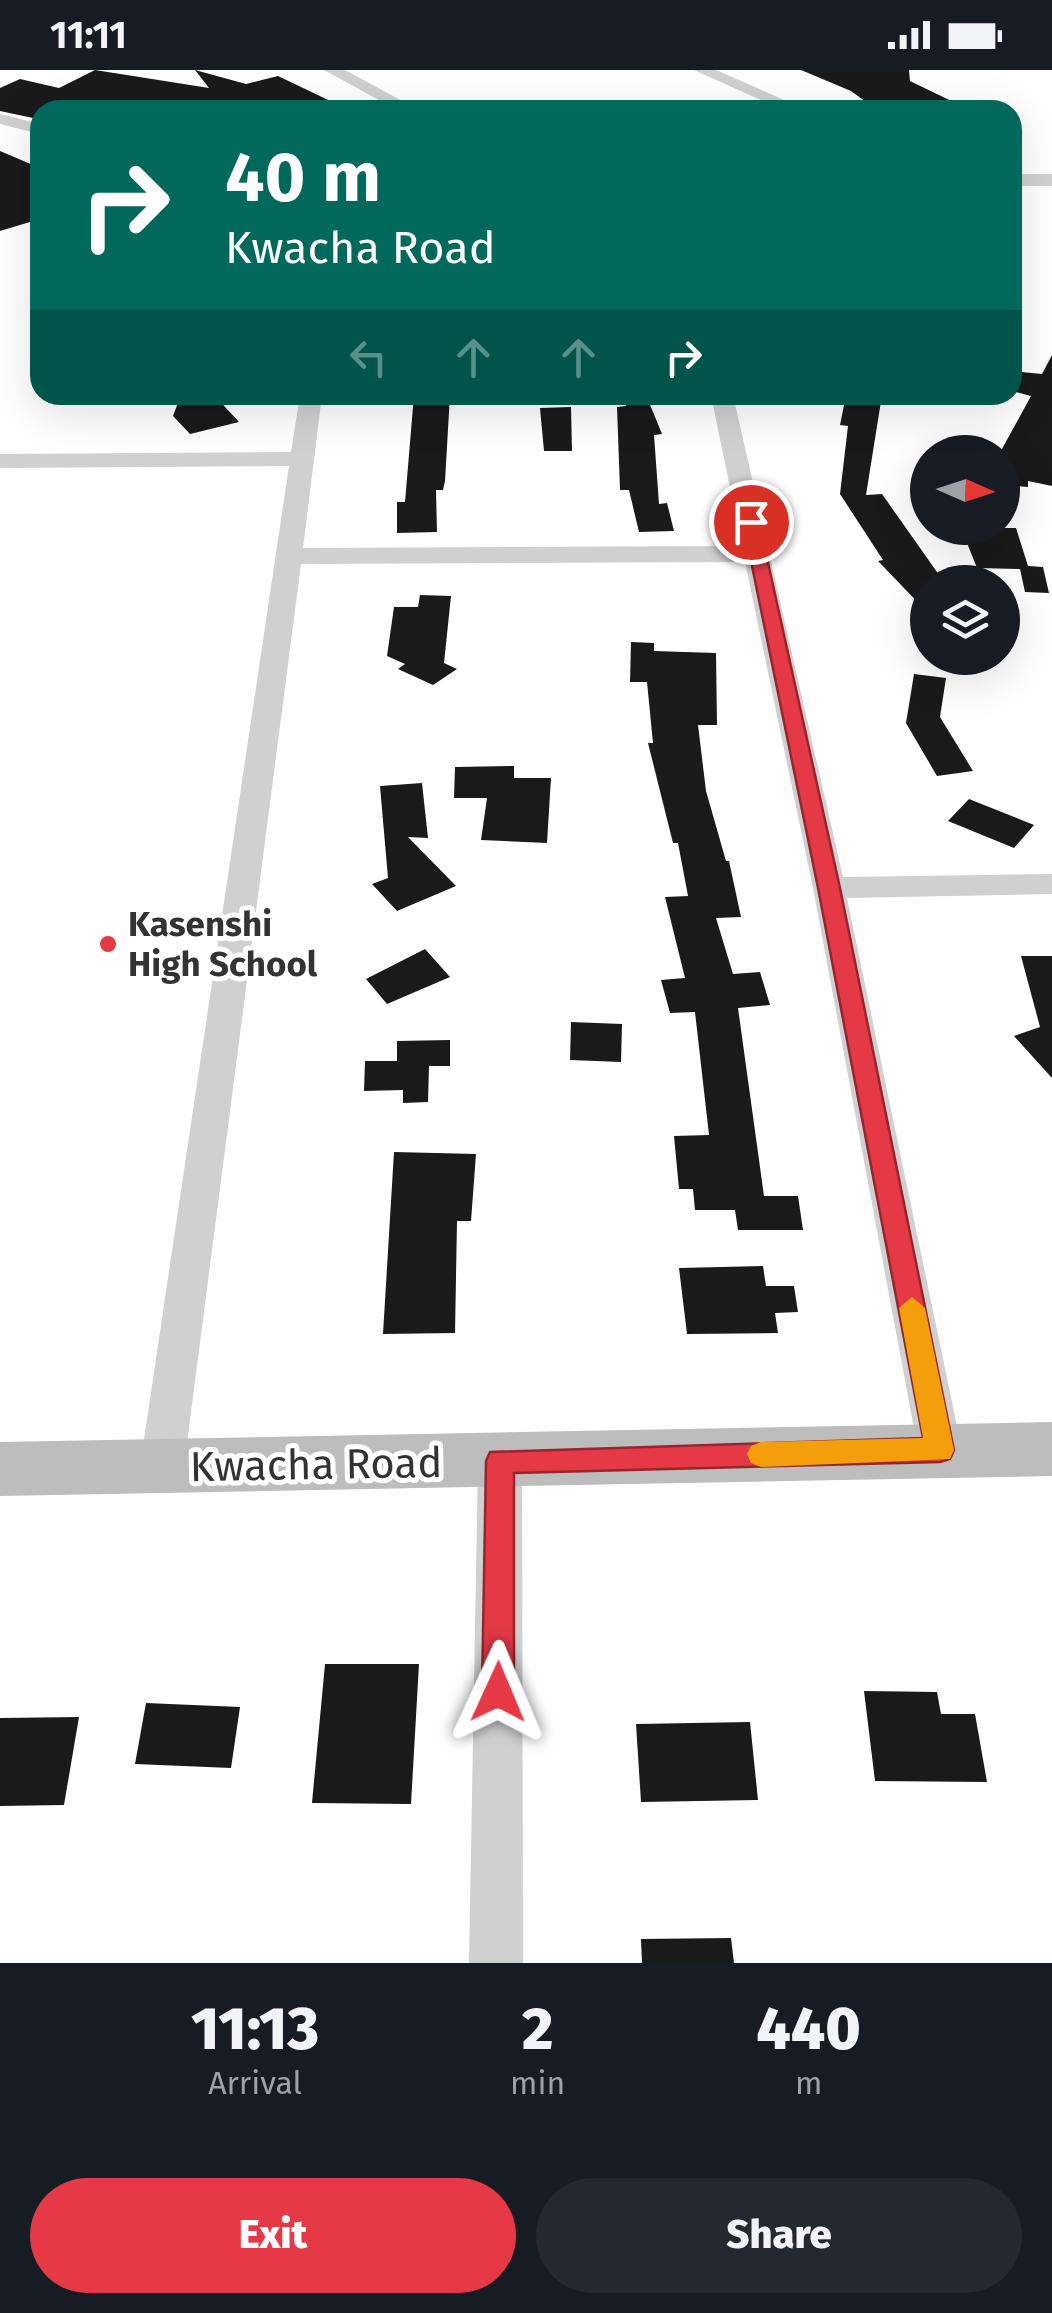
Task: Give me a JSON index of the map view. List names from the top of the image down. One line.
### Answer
{"streets":{"main road":["Kwacha Road"]},"places":["Kasenshi High School"],"north":"right","page":{"status":"11:11","turn":["40 m","Kwacha Road"],"eta":["11:13","Arrival","2","min","440","m"],"buttons":["Exit","Share"]}}
